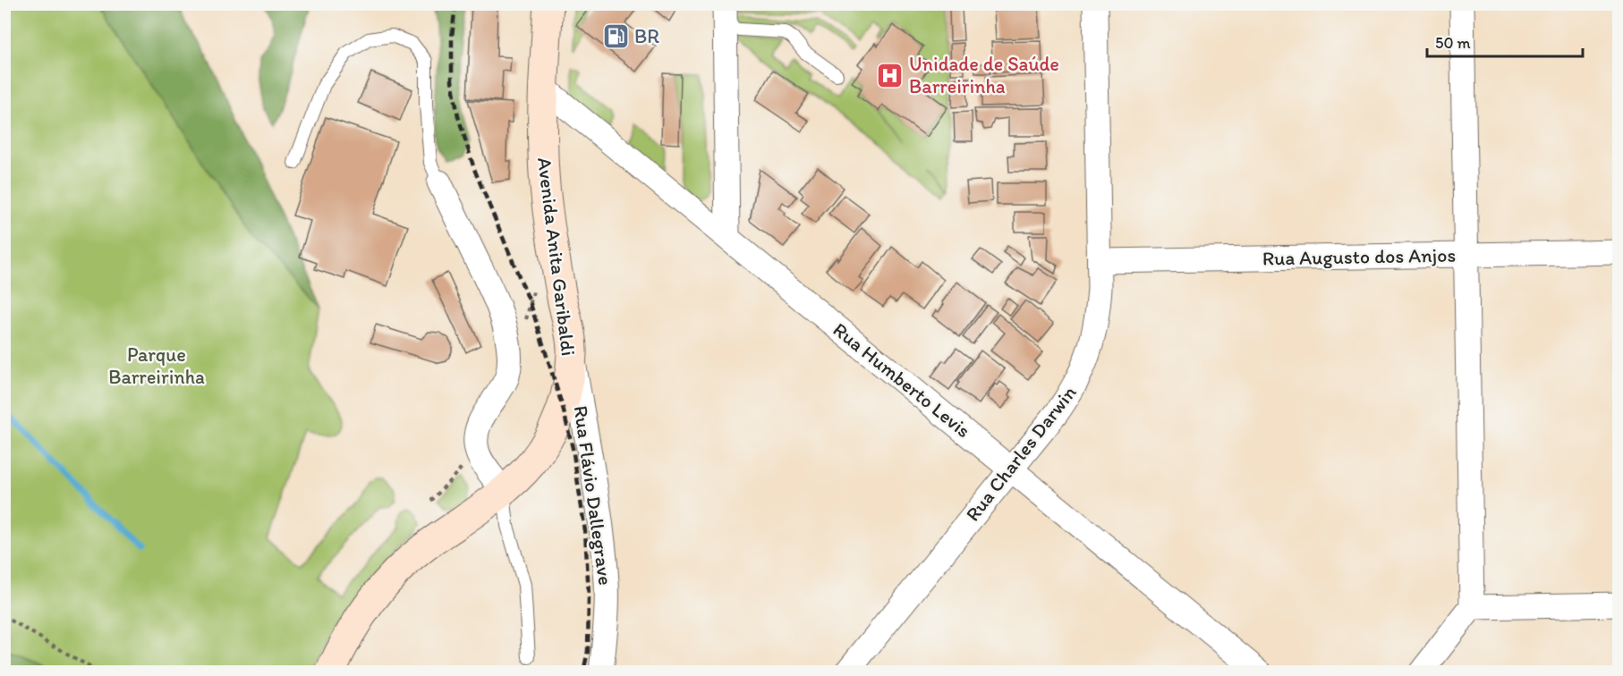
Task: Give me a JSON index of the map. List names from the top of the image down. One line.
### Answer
{"streets":{"main road":["Avenida Anita Garibaldi"],"street":["Rua Augusto dos Anjos","Rua Humberto Levis","Rua Charles Darwin","Rua Flávio Dallegrave"]},"crossings":[["Avenida Anita Garibaldi","Rua Humberto Levis"],["Avenida Anita Garibaldi","Rua Flávio Dallegrave"],["Rua Augusto dos Anjos","Rua Charles Darwin"],["Rua Humberto Levis","Rua Charles Darwin"]],"parks":["Parque Barreirinha"],"places":{"fuel station":["BR"],"hospital":["Unidade de Saúde Barreirinha"]},"scale_bar":"50 m"}
